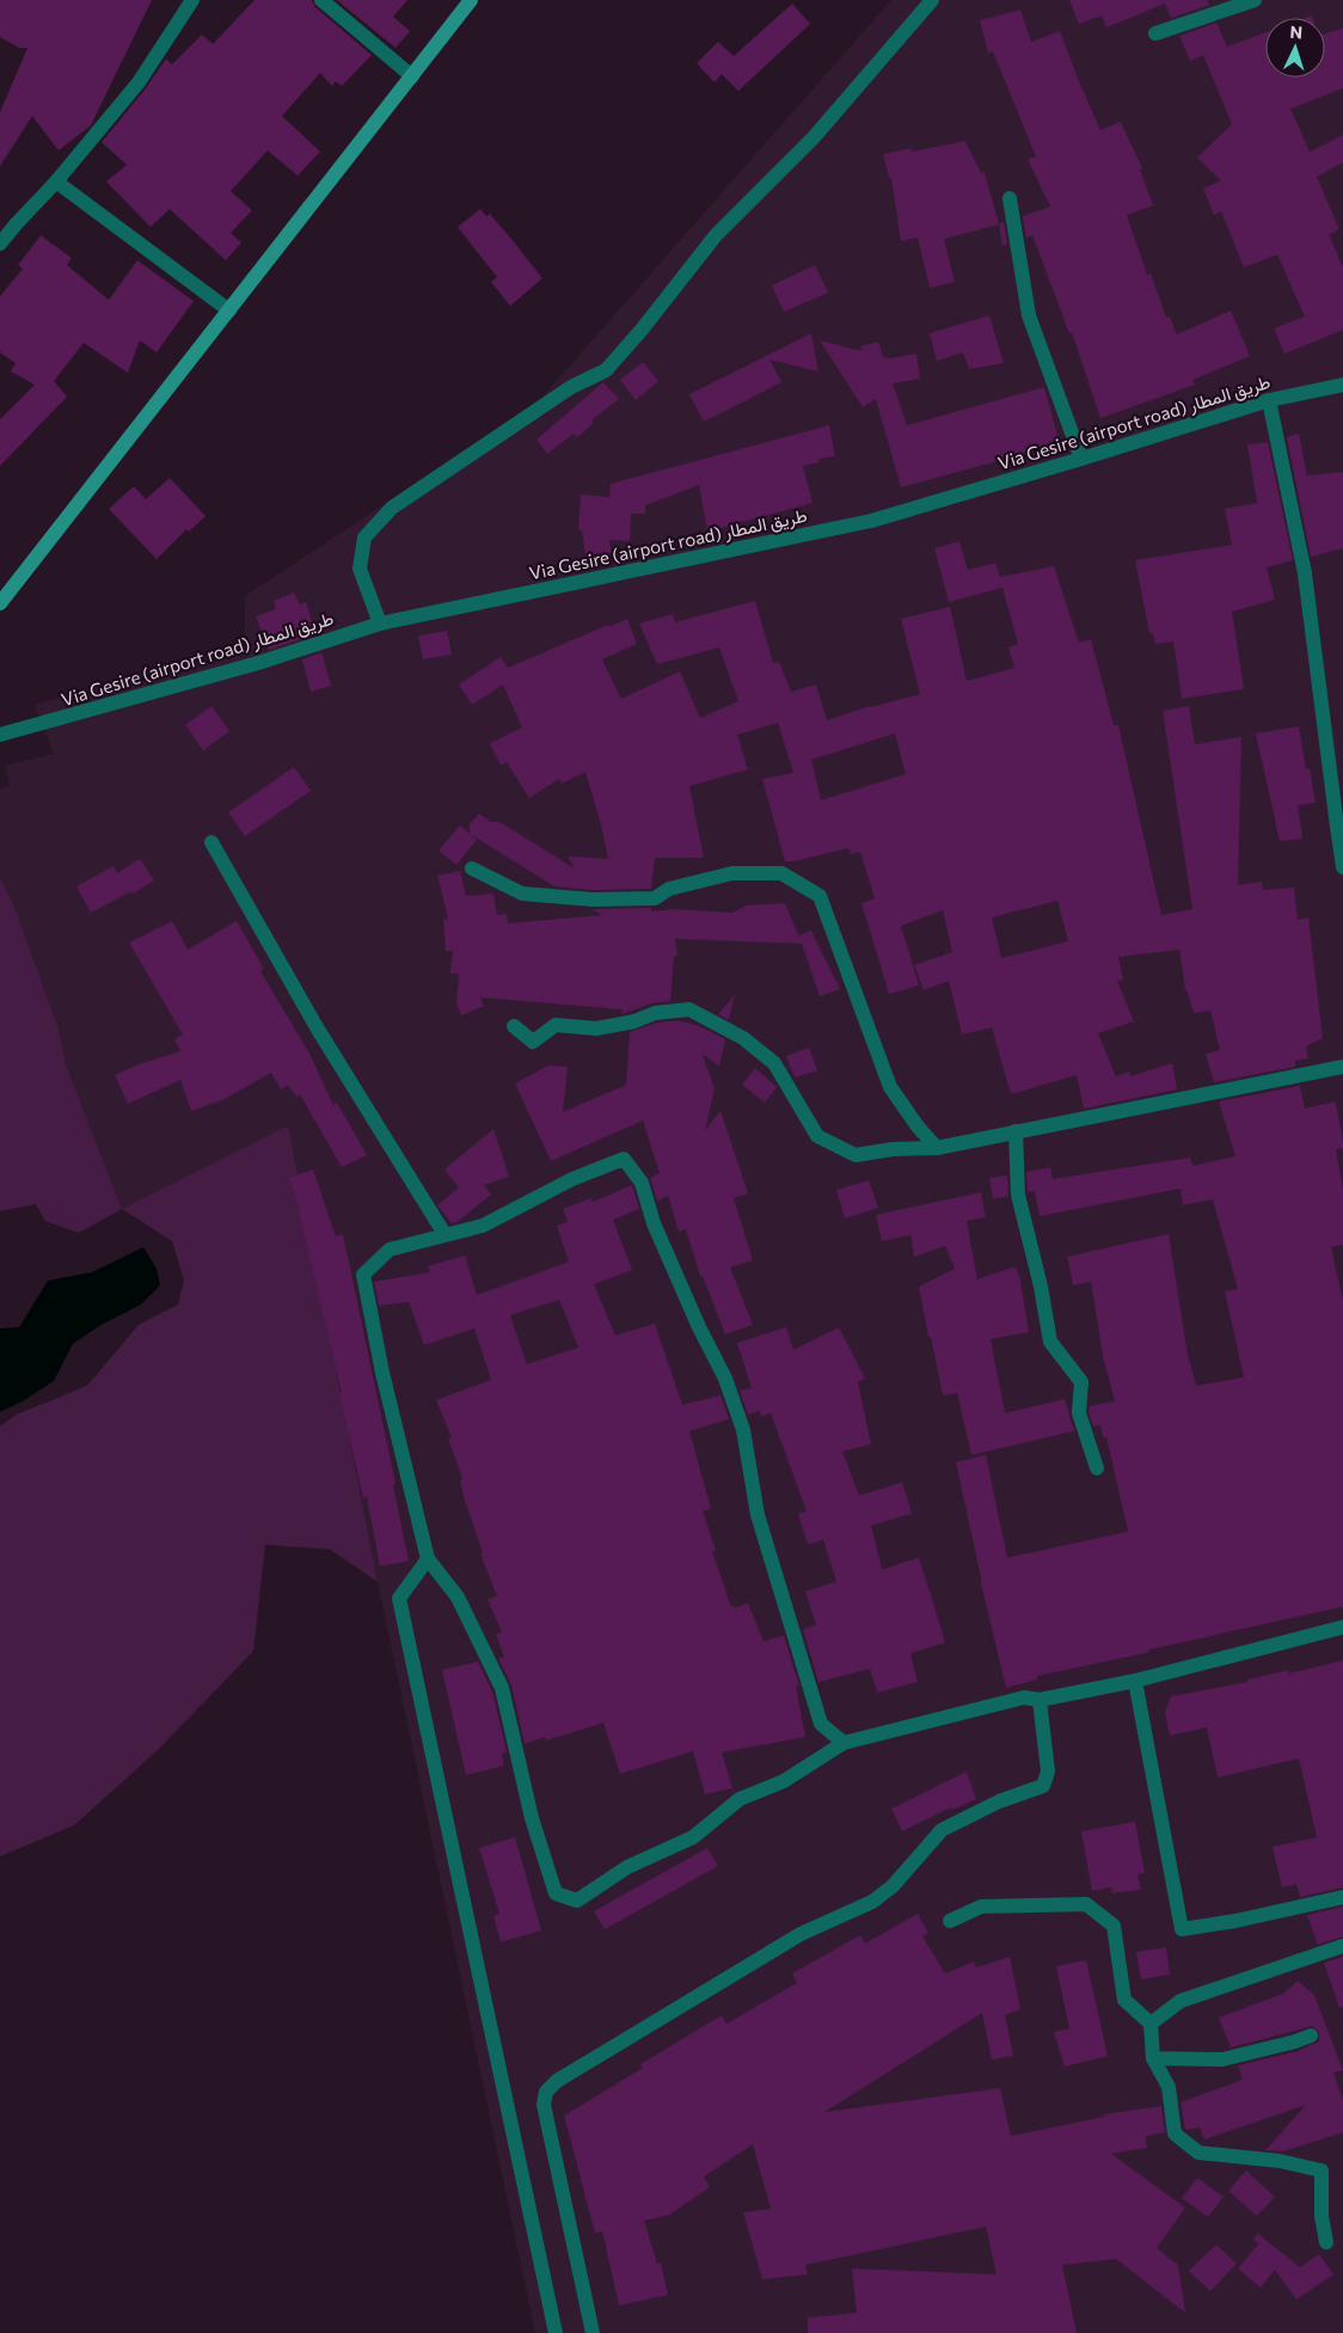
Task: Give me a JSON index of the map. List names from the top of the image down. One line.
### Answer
{"streets":{"street":["Via Gesire (airport road) طريق المطار"]},"north":"top"}
